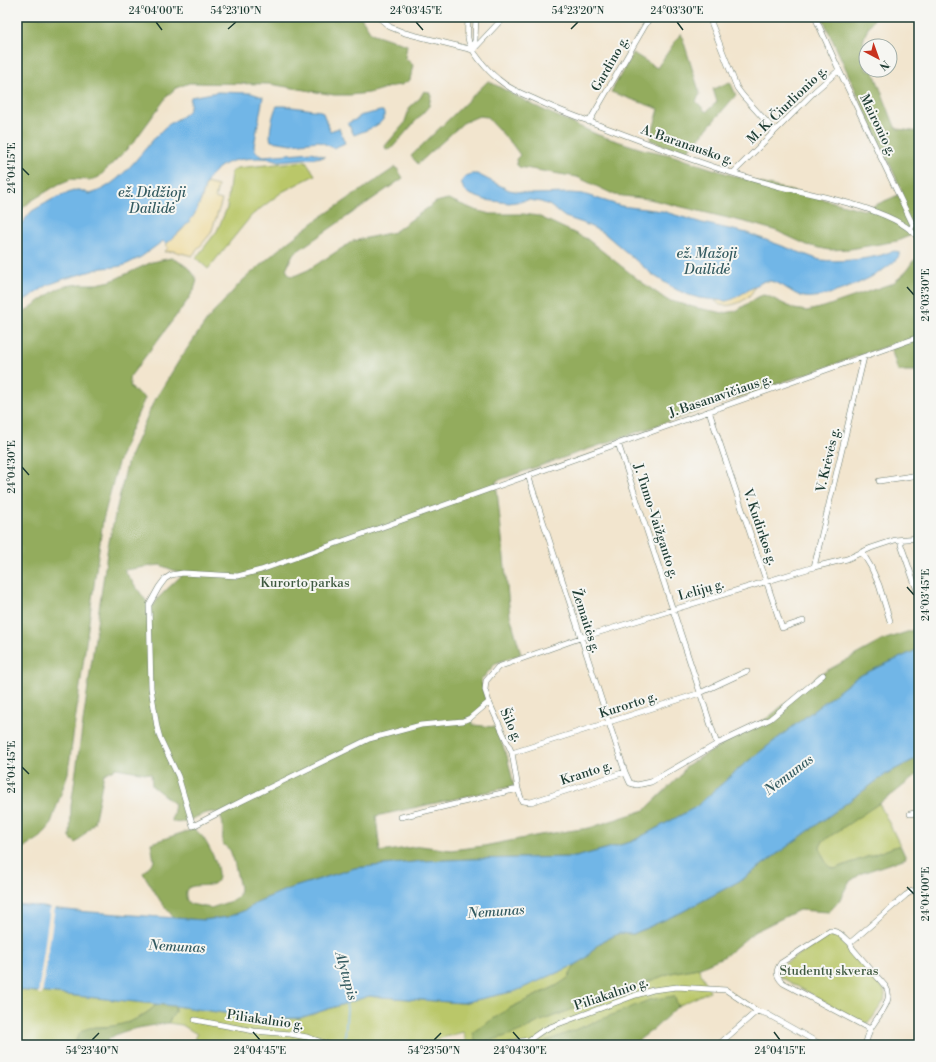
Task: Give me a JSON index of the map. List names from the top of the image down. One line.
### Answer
{"streets":{"street":["Gardino g.","M. K. Čiurlionio g.","Maironio g.","A. Baranausko g.","J. Basanavičiaus g.","V. Krėvės g.","J. Tumo-Vaižganto g.","V. Kudirkos g.","Lelijų g.","Žemaitės g.","Kurorto g.","Šilo g.","Kranto g.","Piliakalnio g."]},"crossings":[["Gardino g.","A. Baranausko g."],["M. K. Čiurlionio g.","Maironio g."],["M. K. Čiurlionio g.","A. Baranausko g."],["Maironio g.","A. Baranausko g."],["J. Basanavičiaus g.","V. Krėvės g."],["J. Basanavičiaus g.","J. Tumo-Vaižganto g."],["J. Basanavičiaus g.","V. Kudirkos g."],["J. Basanavičiaus g.","Žemaitės g."],["J. Basanavičiaus g.","Šilo g."],["V. Krėvės g.","Lelijų g."],["J. Tumo-Vaižganto g.","Lelijų g."],["J. Tumo-Vaižganto g.","Kurorto g."],["J. Tumo-Vaižganto g.","Kranto g."],["V. Kudirkos g.","Lelijų g."],["Lelijų g.","Žemaitės g."],["Lelijų g.","Šilo g."],["Žemaitės g.","Kurorto g."],["Žemaitės g.","Kranto g."],["Kurorto g.","Šilo g."],["Šilo g.","Kranto g."]],"water":["ež. Didžioji Dailidė","ež. Mažoji Dailidė","Nemunas","Alytupis"],"parks":["Kurorto parkas","Studentų skveras"],"north":"bottom right","coordinates":["24°04'00\"E","54°23'10\"N","24°03'45\"E","54°23'20\"N","24°03'30\"E","24°04'15\"E","24°04'30\"E","24°04'45\"E","54°23'40\"N","54°23'50\"N"]}
